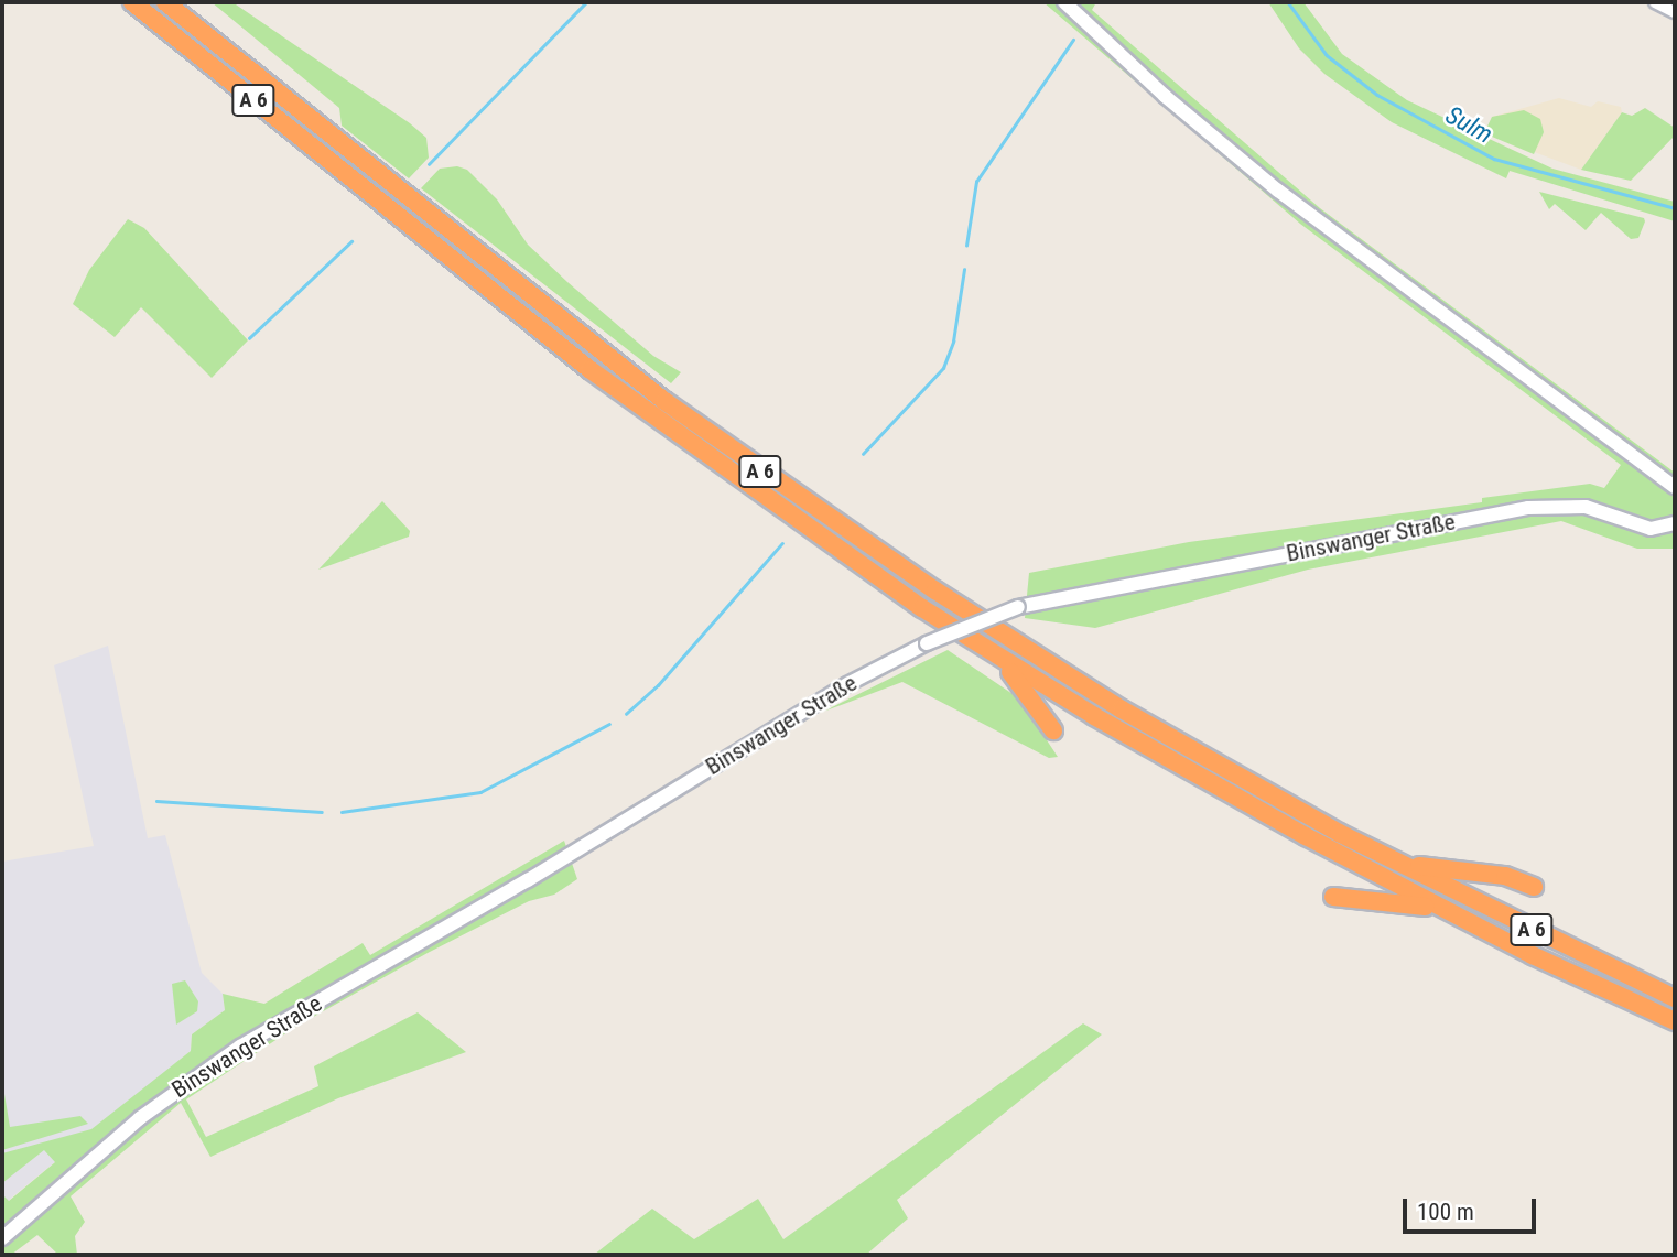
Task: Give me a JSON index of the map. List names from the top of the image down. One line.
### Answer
{"streets":{"highway":["A 6"],"main road":["Binswanger Straße"]},"water":["Sulm"],"scale_bar":"100 m"}
